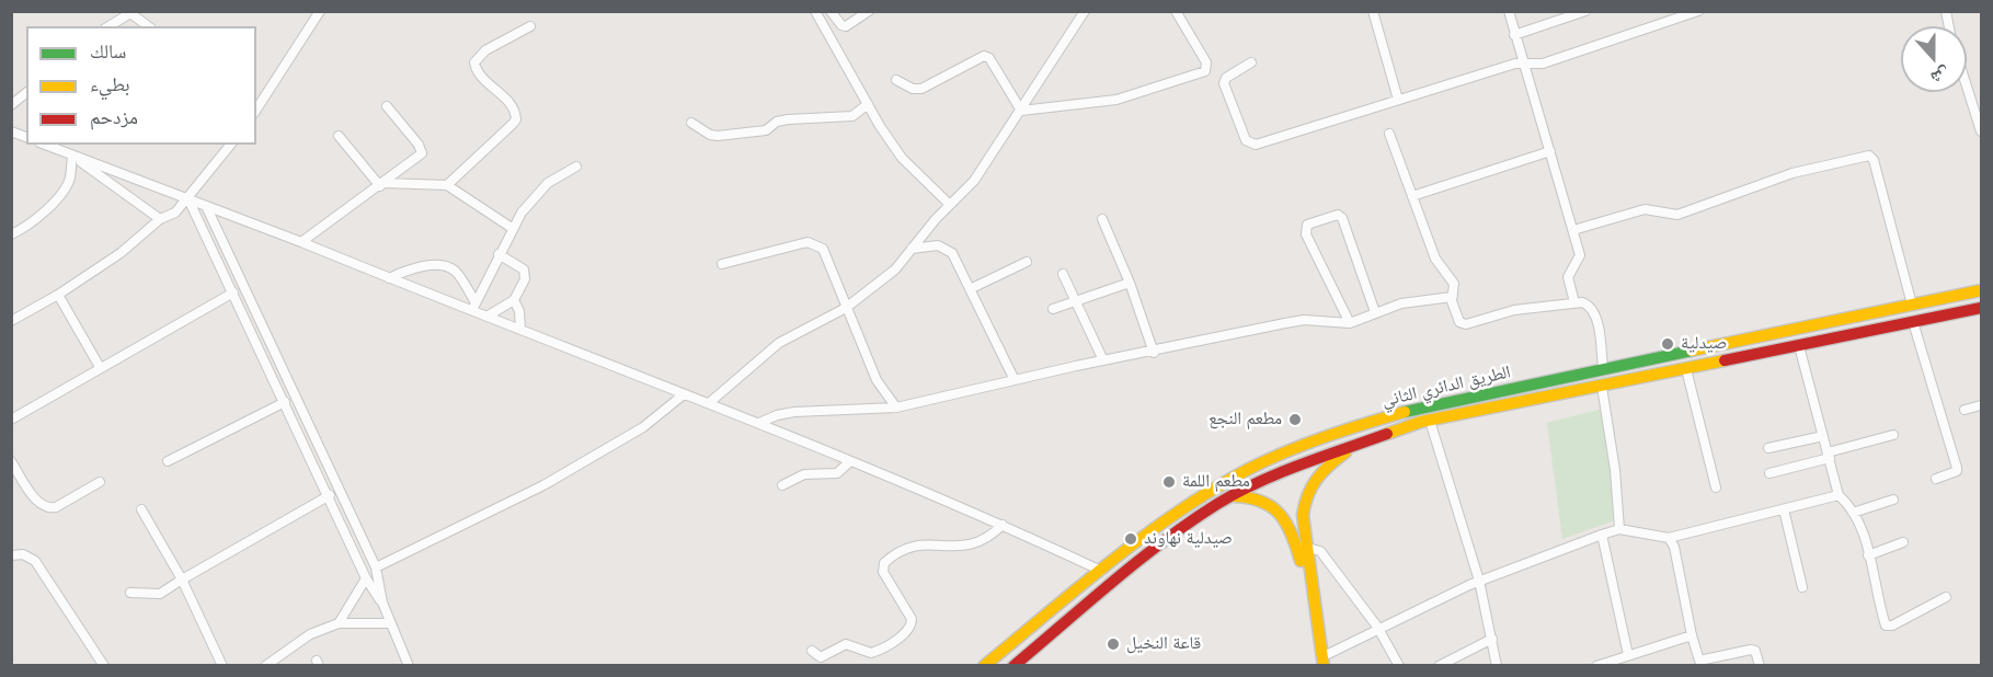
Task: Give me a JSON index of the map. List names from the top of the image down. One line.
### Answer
{"streets":{"main road":["الطريق الدائري الثاني"]},"places":["صيدلية","مطعم النجع","مطعم اللمة","صيدلية نهاوند","قاعة النخيل"],"legend":["سالك","بطيء","مزدحم"],"north":"bottom"}
